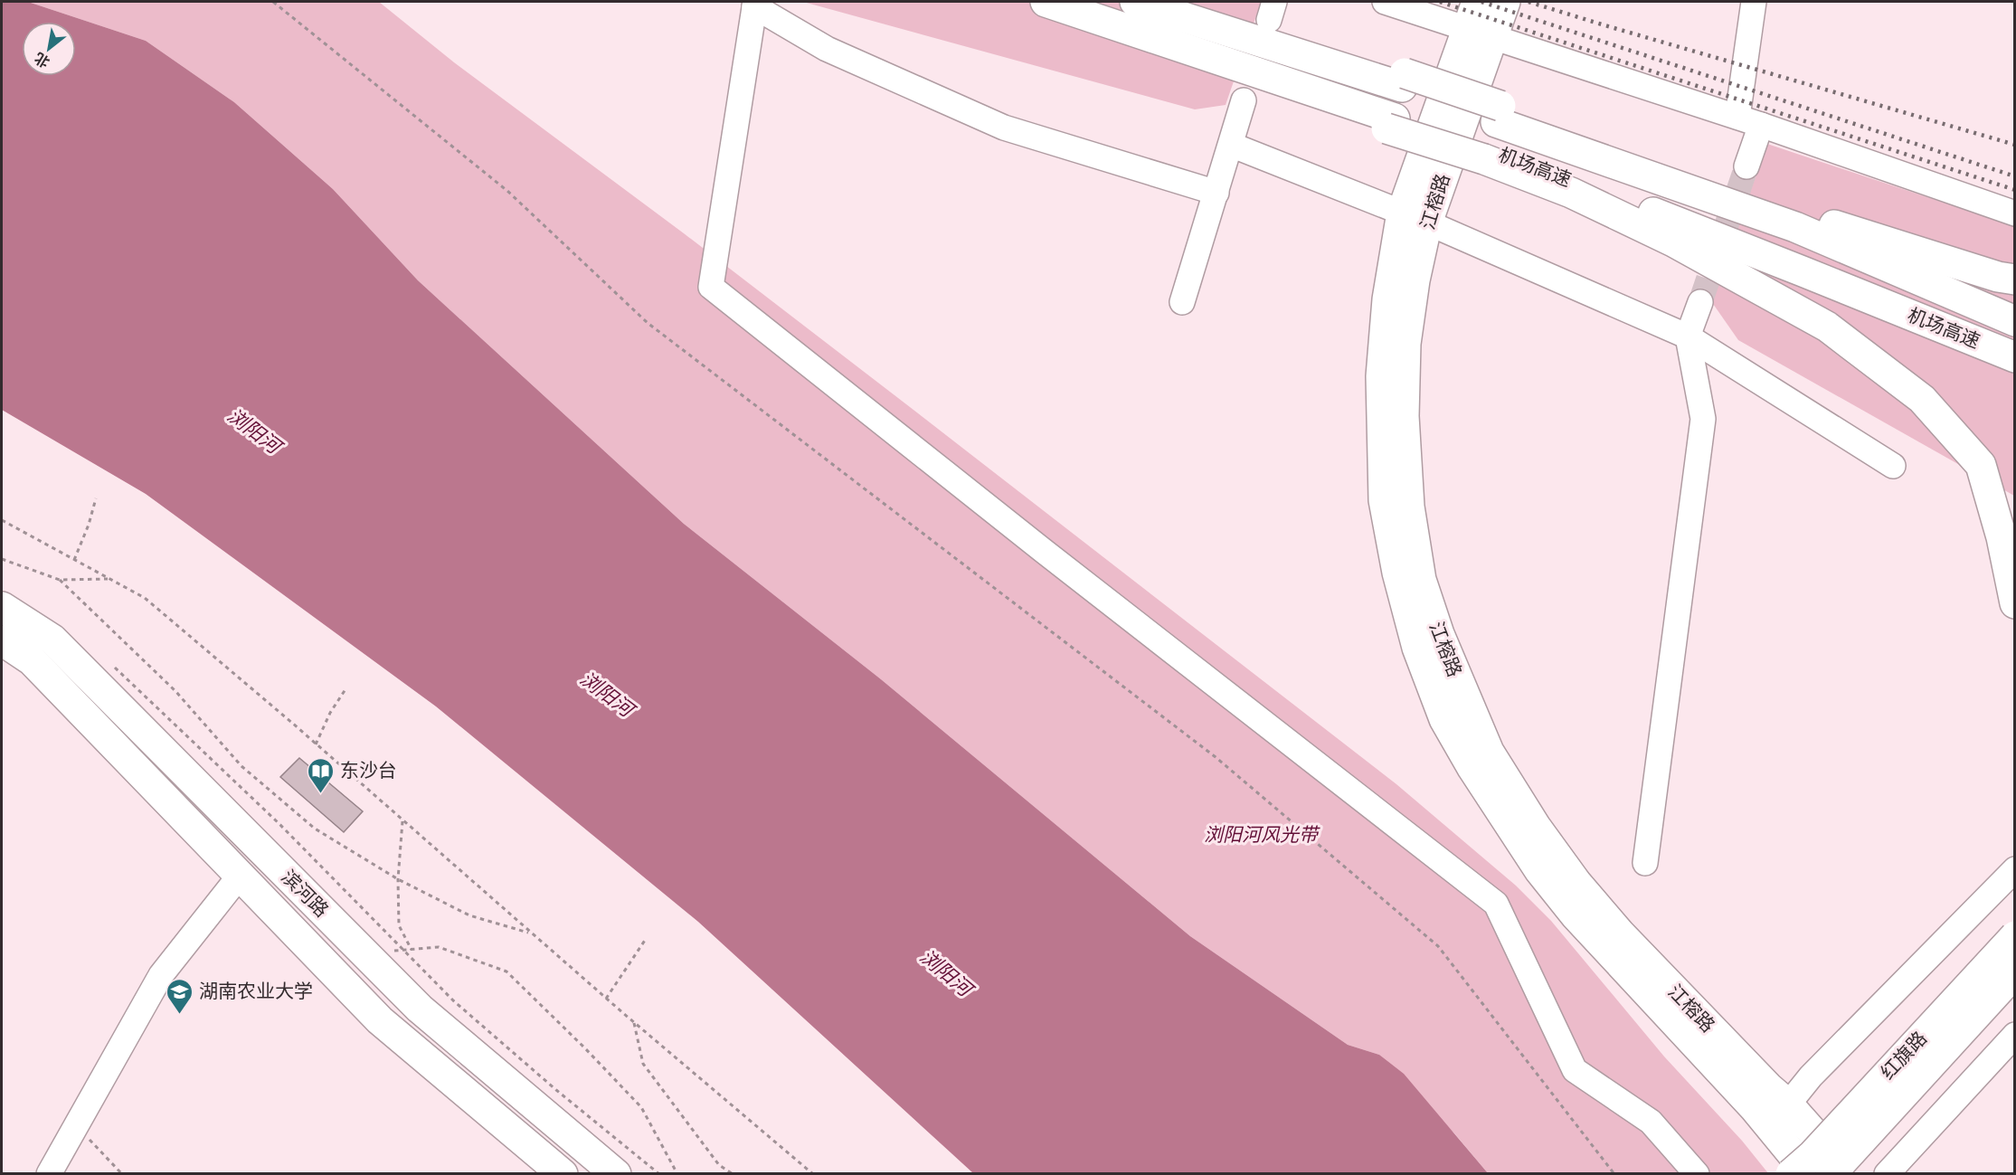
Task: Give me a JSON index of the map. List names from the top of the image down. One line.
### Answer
{"streets":{"main road":["机场高速","江榕路","滨河路","红旗路"]},"water":["浏阳河"],"parks":["浏阳河风光带"],"places":{"library":["东沙台"],"school or university":["湖南农业大学"]},"north":"bottom left"}
